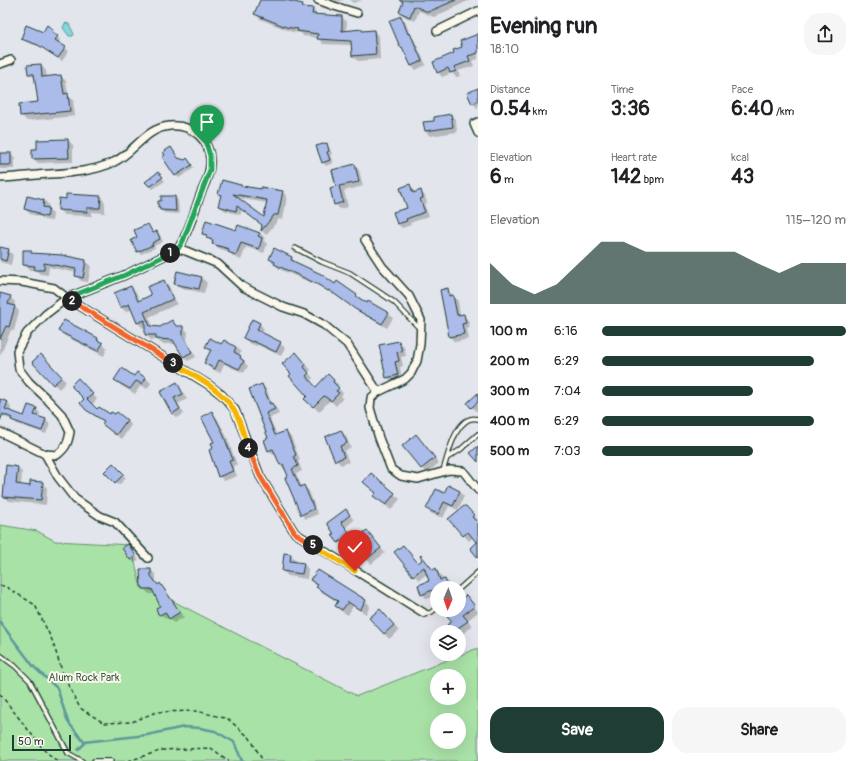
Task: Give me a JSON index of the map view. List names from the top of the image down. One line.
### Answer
{"parks":["Alum Rock Park"],"scale_bar":"50 m","north":"bottom","page":{"heading":["Evening run","18:10"],"stats":[["Distance","0.54 km"],["Time","3:36"],["Pace","6:40 /km"],["Elevation","6 m"],["Heart rate","142 bpm"],["kcal","43"]],"chart":["Elevation","115–120 m"],"pins":["1","2","3","4","5"],"list":[{"name":"100 m","note":"6:16"},{"name":"200 m","note":"6:29"},{"name":"300 m","note":"7:04"},{"name":"400 m","note":"6:29"},{"name":"500 m","note":"7:03"}],"map_buttons":["+","−"],"buttons":["Save","Share"],"scale":"50 m"}}
